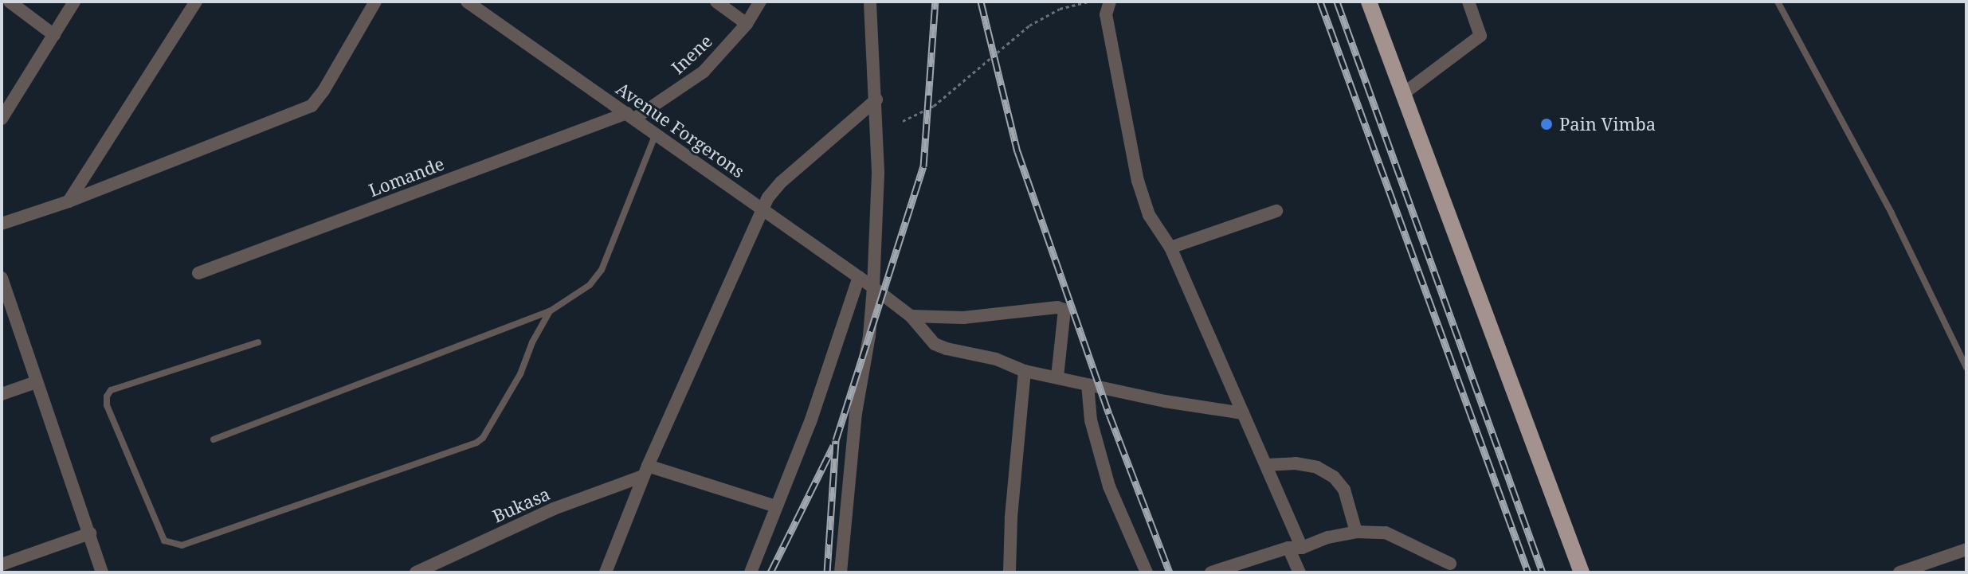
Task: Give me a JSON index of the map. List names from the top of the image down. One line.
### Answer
{"streets":{"street":["Inene","Avenue Forgerons","Lomande","Bukasa"]},"crossings":[["Inene","Avenue Forgerons"],["Inene","Lomande"],["Avenue Forgerons","Lomande"]],"places":["Pain Vimba"]}
